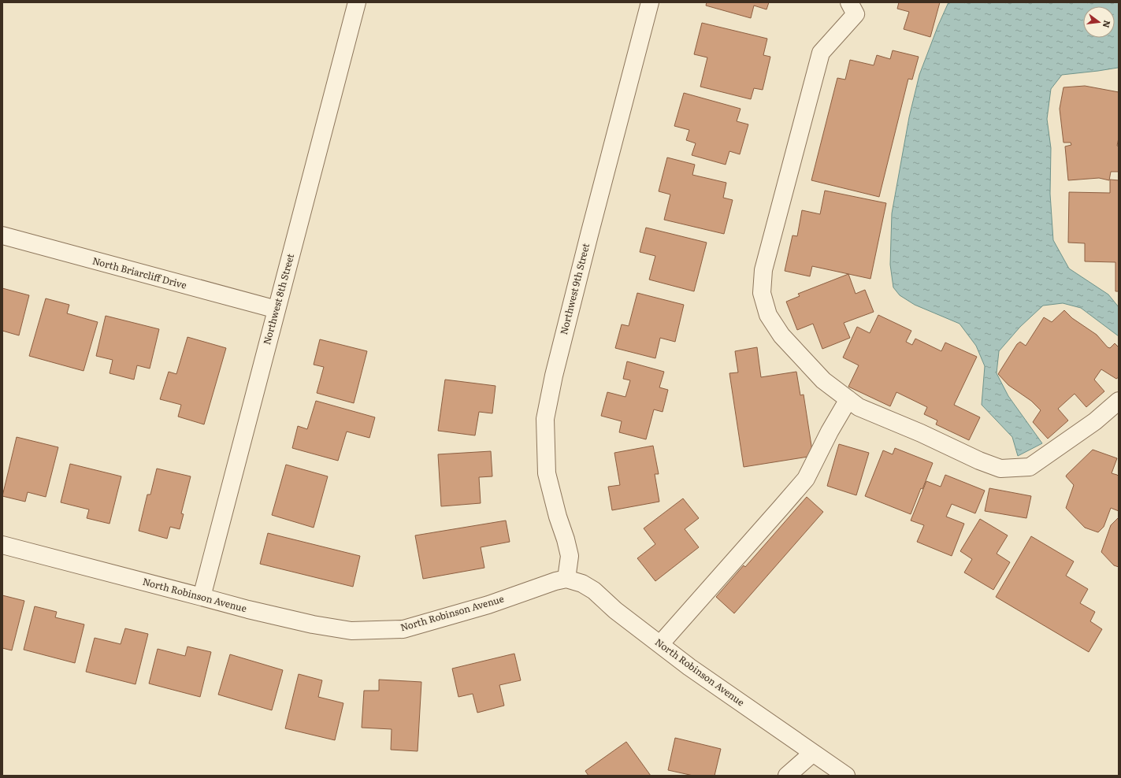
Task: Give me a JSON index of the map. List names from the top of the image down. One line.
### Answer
{"streets":{"street":["North Briarcliff Drive","Northwest 9th Street","Northwest 8th Street","North Robinson Avenue"]},"crossings":[["North Briarcliff Drive","Northwest 8th Street"],["Northwest 9th Street","North Robinson Avenue"],["Northwest 8th Street","North Robinson Avenue"]],"north":"right"}
